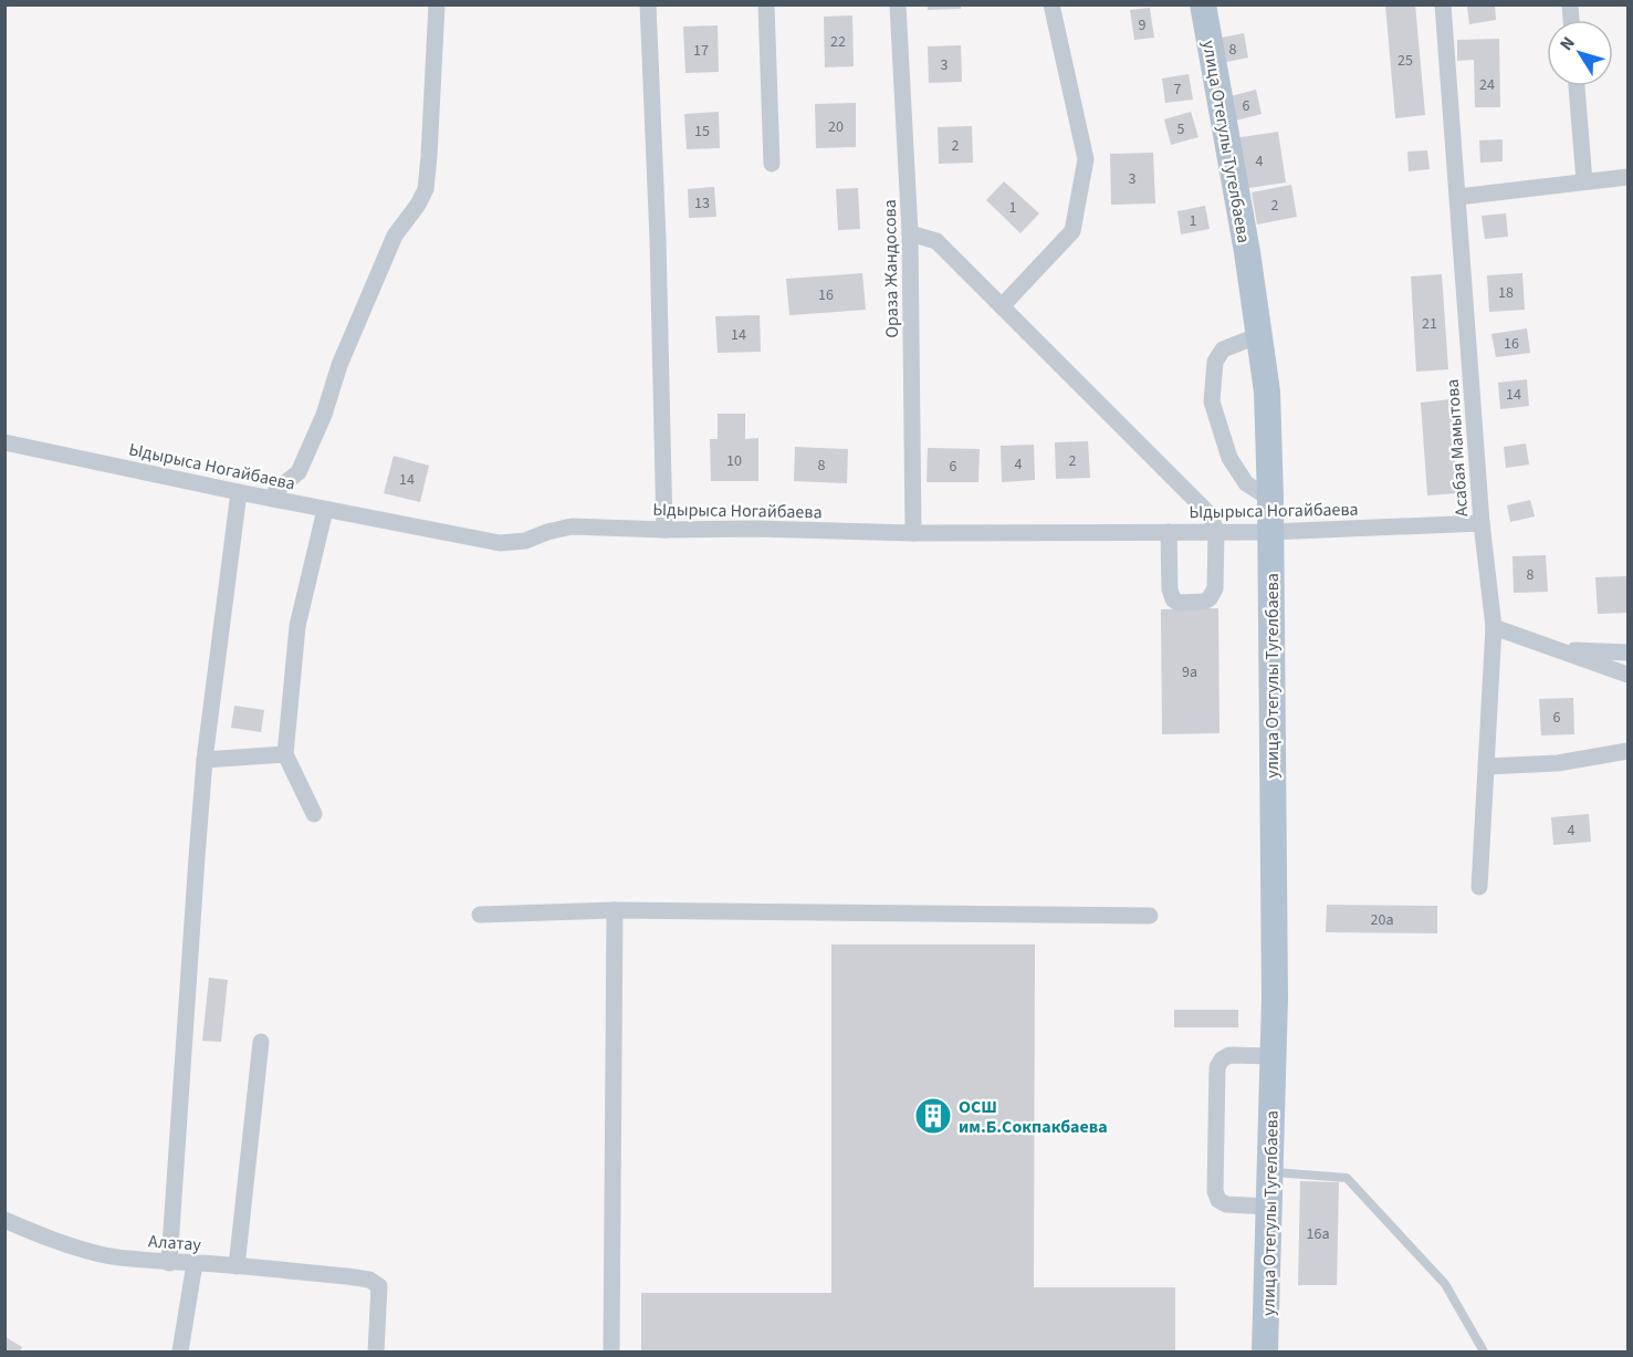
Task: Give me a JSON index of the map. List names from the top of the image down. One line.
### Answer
{"streets":{"main road":["улица Отегулы Тугелбаева"],"street":["Ораза Жандосова","Асабая Мамытова","Ыдырыса Ногайбаева","Алатау"]},"crossings":[["улица Отегулы Тугелбаева","Ыдырыса Ногайбаева"],["Ораза Жандосова","Ыдырыса Ногайбаева"],["Асабая Мамытова","Ыдырыса Ногайбаева"]],"places":{"building":["ОСШ им.Б.Сокпакбаева"]},"house_numbers":["9","22","8","17","25","3","24","7","6","20","5","15","2","4","3","13","2","1","1","18","16","21","14","16","14","10","2","4","8","6","14","8","9а","6","4","20а","16а"],"north":"top left"}
